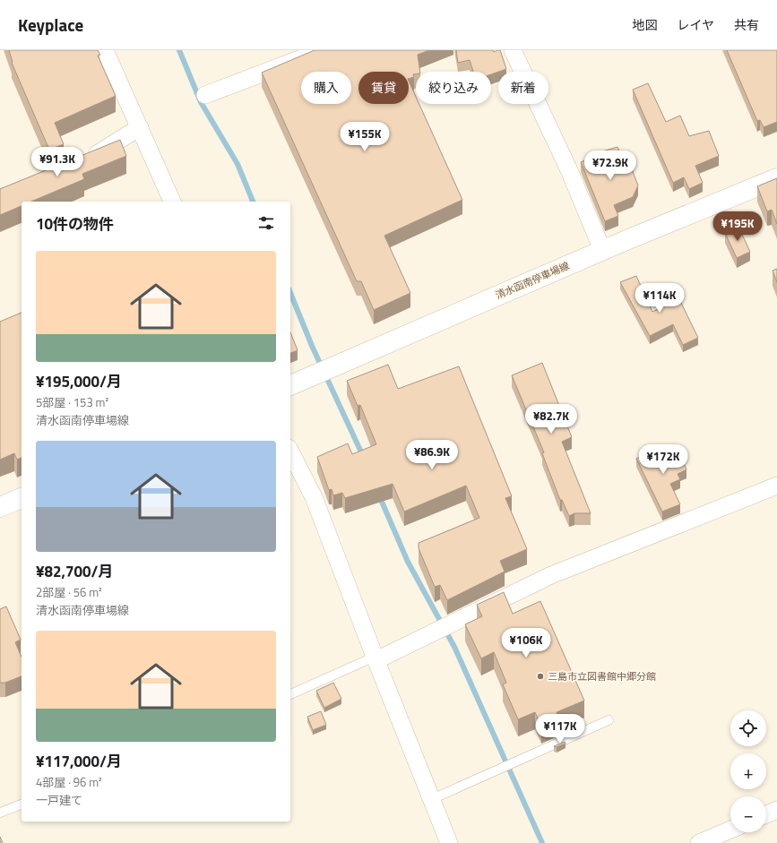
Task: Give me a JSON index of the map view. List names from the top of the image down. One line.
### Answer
{"streets":{"main road":["清水函南停車場線"]},"places":["三島市立図書館中郷分館"],"page":{"header":"Keyplace","nav":["地図","レイヤ","共有"],"chip":["購入","賃貸","絞り込み","新着"],"price":["¥155K","¥91.3K","¥72.9K","¥195K","¥114K","¥82.7K","¥86.9K","¥172K","¥106K","¥117K"],"heading":"10件の物件","list":[{"name":"¥195,000/月","note":"5部屋 · 153 m² · 清水函南停車場線"},{"name":"¥82,700/月","note":"2部屋 · 56 m² · 清水函南停車場線"},{"name":"¥117,000/月","note":"4部屋 · 96 m² · 一戸建て"}],"map_buttons":["+","−"]}}
